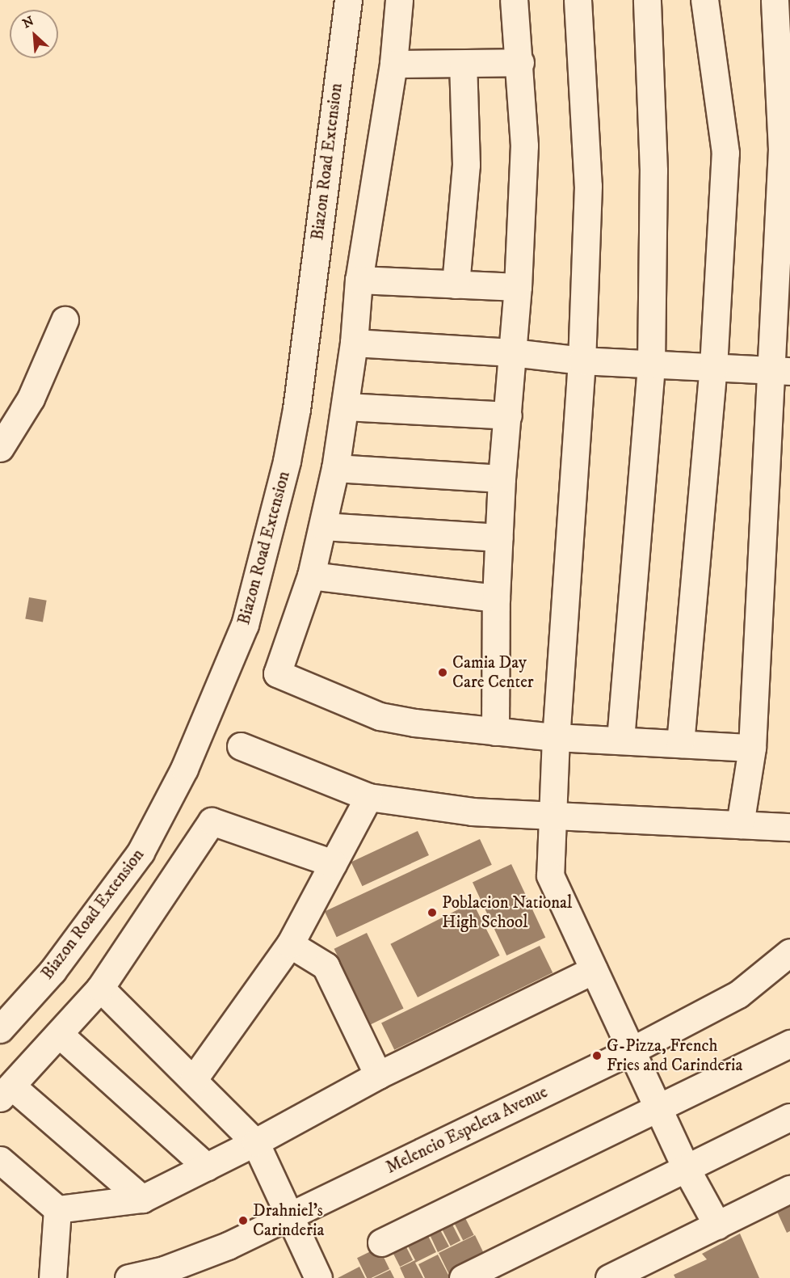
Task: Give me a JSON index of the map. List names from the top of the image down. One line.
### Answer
{"streets":{"street":["Biazon Road Extension","Melencio Espeleta Avenue"]},"places":["Camia Day Care Center","Poblacion National High School","G-Pizza, French Fries and Carinderia","Drahniel's Carinderia"],"north":"top left"}
